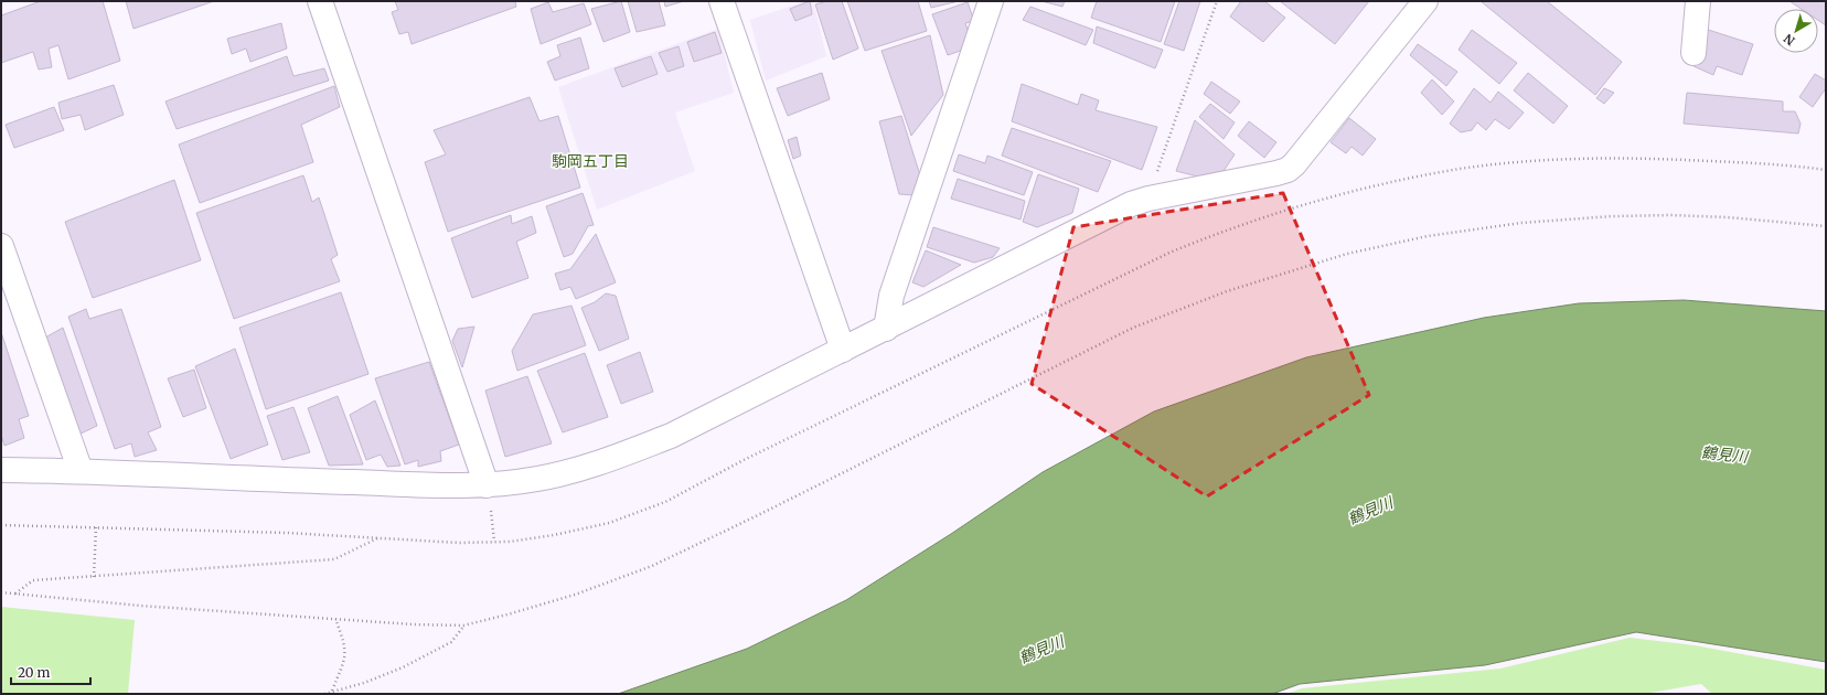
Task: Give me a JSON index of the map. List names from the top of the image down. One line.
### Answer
{"districts":["駒岡五丁目"],"water":["鶴見川"],"scale_bar":"20 m","north":"bottom left"}
